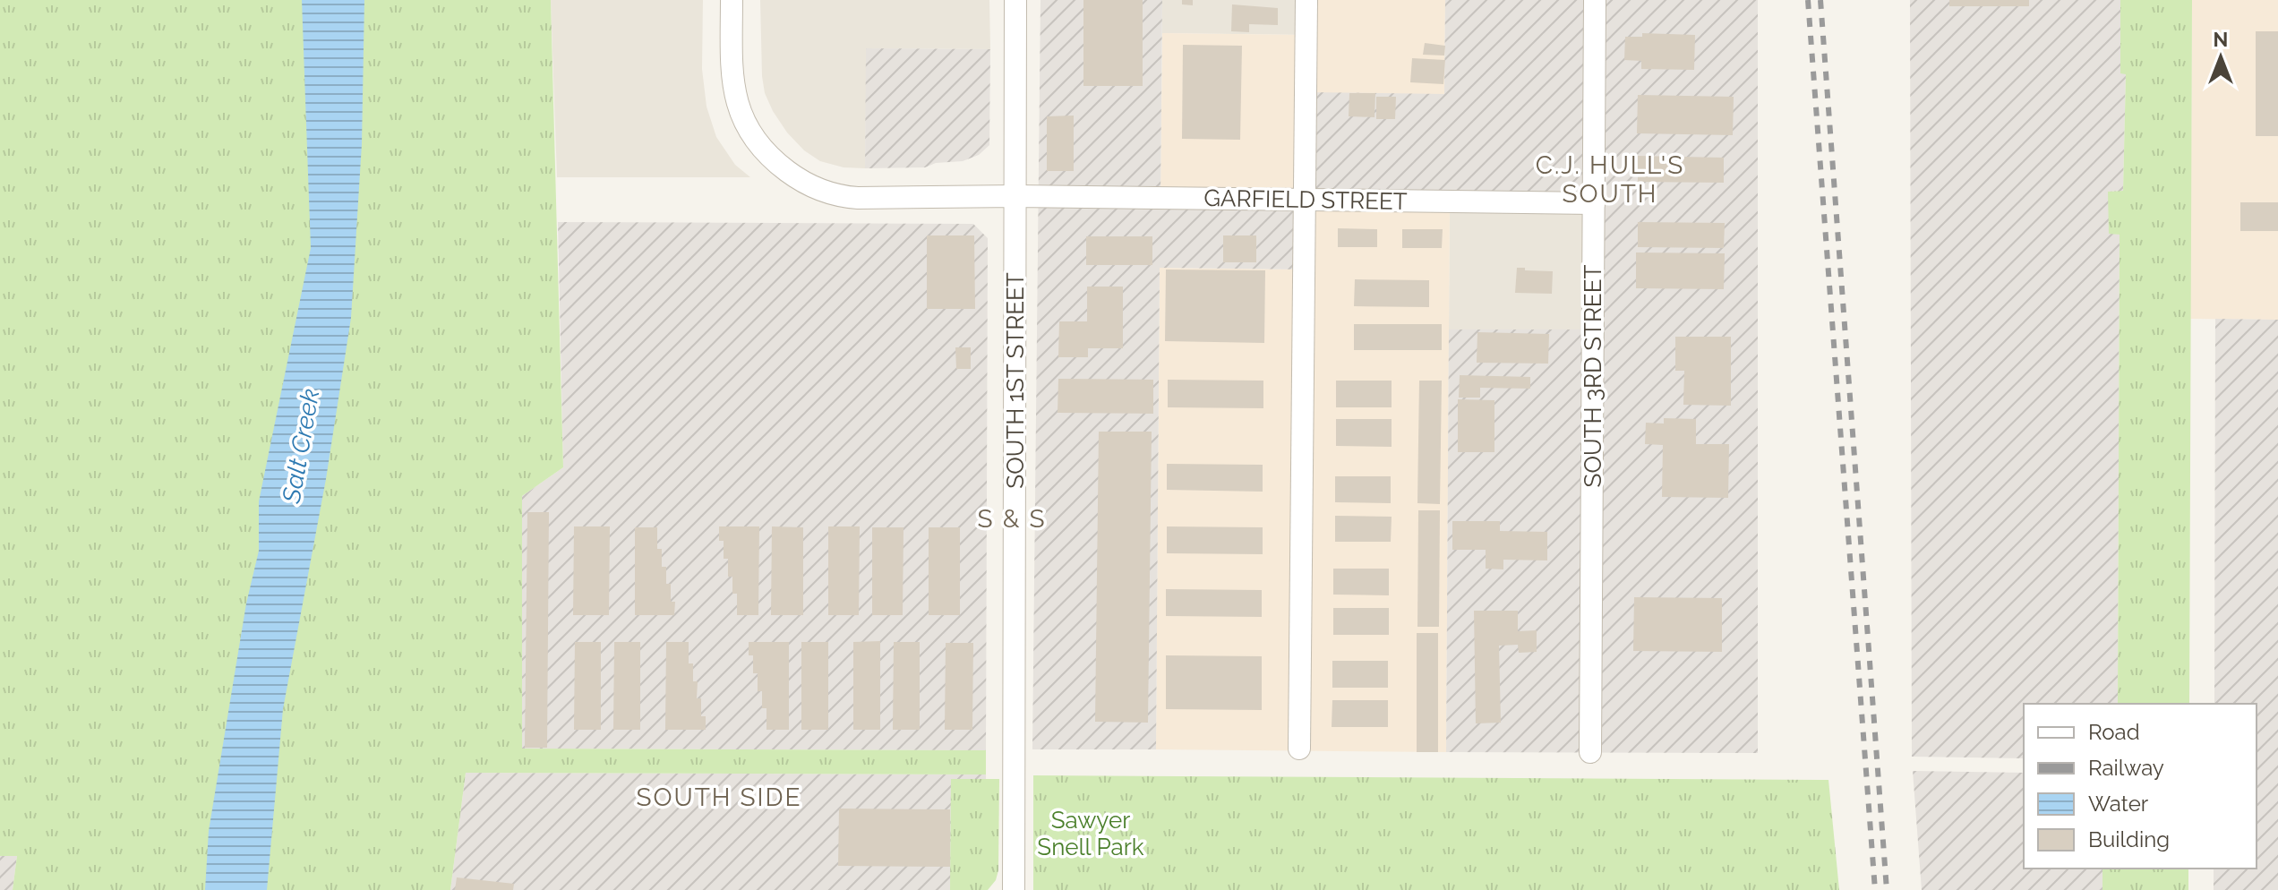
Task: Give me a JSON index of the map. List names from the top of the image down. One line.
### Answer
{"streets":{"street":["GARFIELD STREET","SOUTH 3RD STREET","SOUTH 1ST STREET"]},"crossings":[["GARFIELD STREET","SOUTH 3RD STREET"],["GARFIELD STREET","SOUTH 1ST STREET"]],"districts":["C.J. HULL'S SOUTH","S & S","SOUTH SIDE"],"water":["Salt Creek"],"parks":["Sawyer Snell Park"],"legend":["Road","Railway","Water","Building"],"north":"top"}
